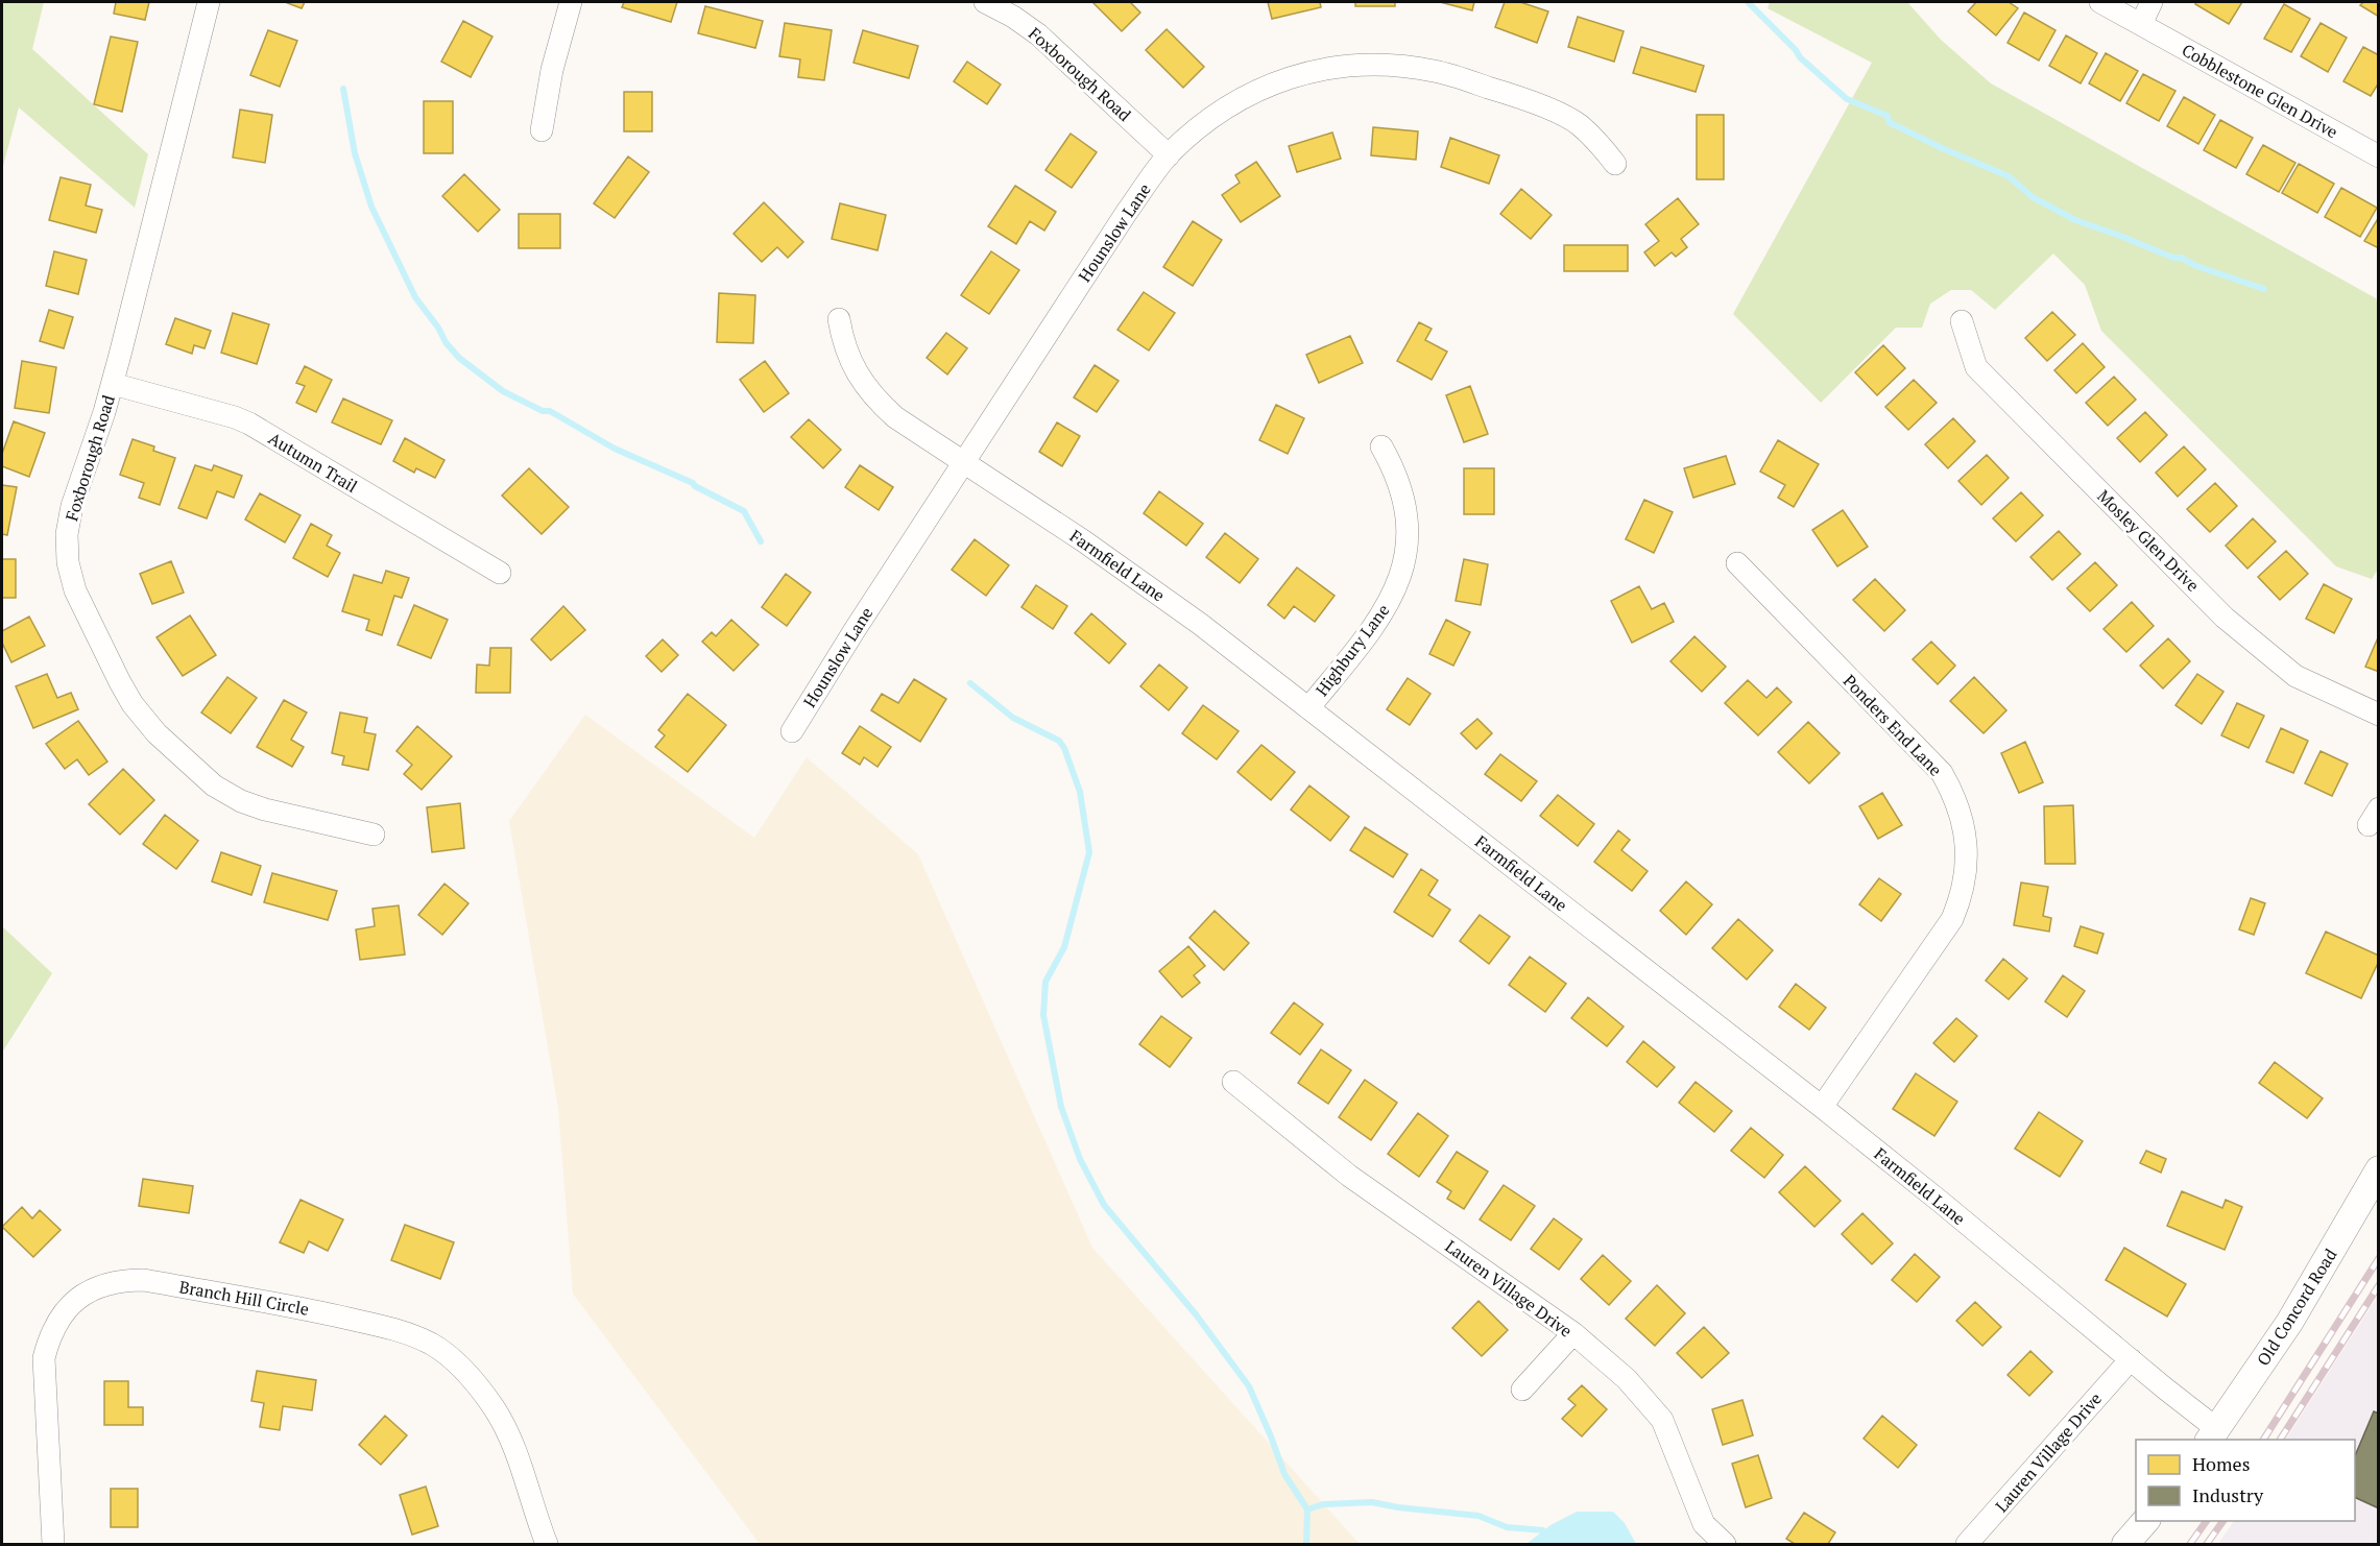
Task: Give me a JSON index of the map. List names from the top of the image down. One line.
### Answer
{"streets":{"street":["Foxborough Road","Cobblestone Glen Drive","Hounslow Lane","Autumn Trail","Mosley Glen Drive","Farmfield Lane","Highbury Lane","Ponders End Lane","Lauren Village Drive","Branch Hill Circle","Old Concord Road"]},"crossings":[["Foxborough Road","Hounslow Lane"],["Foxborough Road","Autumn Trail"],["Hounslow Lane","Farmfield Lane"],["Farmfield Lane","Highbury Lane"],["Farmfield Lane","Ponders End Lane"],["Farmfield Lane","Lauren Village Drive"],["Farmfield Lane","Old Concord Road"]],"legend":["Homes","Industry"]}
